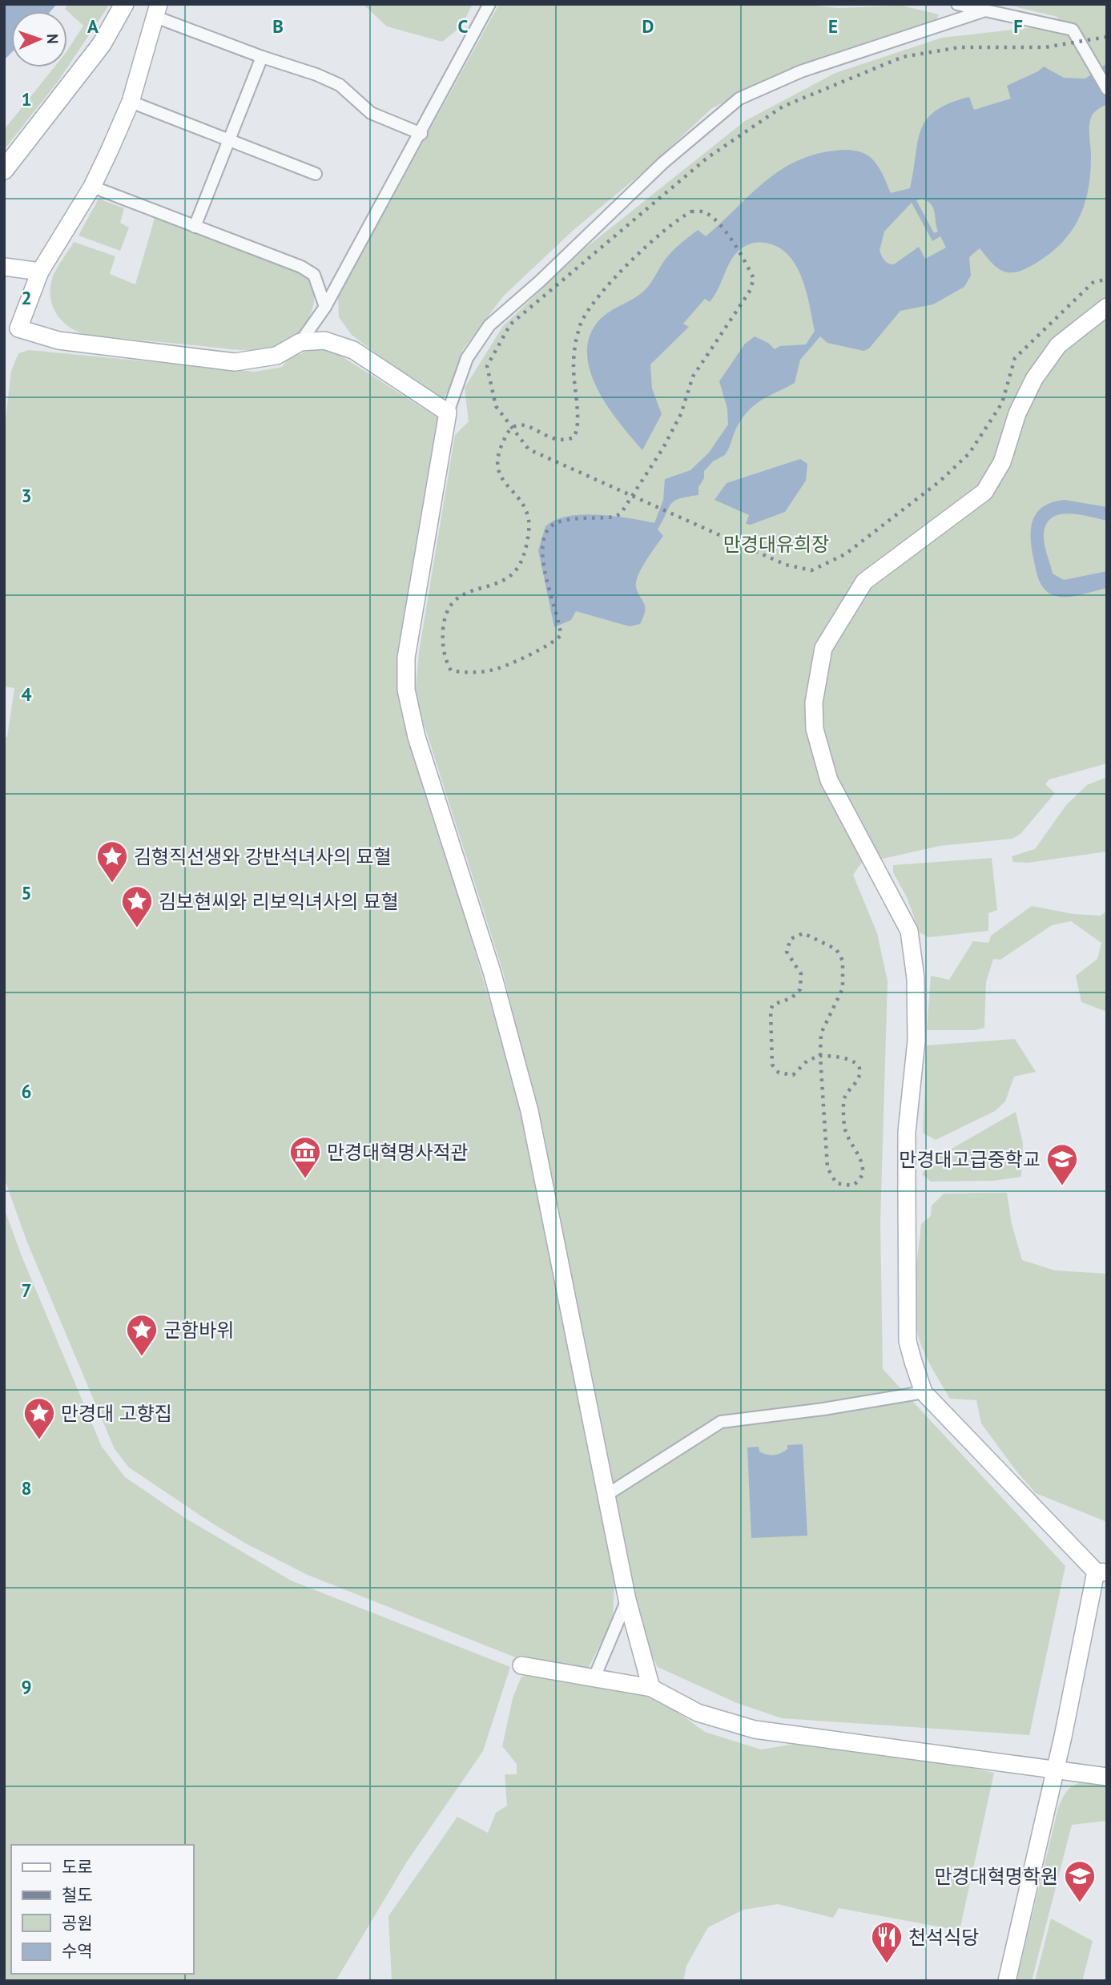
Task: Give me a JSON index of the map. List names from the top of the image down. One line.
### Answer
{"parks":["만경대유희장"],"places":{"place":["김형직선생와 강반석녀사의 묘혈","김보현씨와 리보익녀사의 묘혈","군함바위","만경대 고향집"],"museum":["만경대혁명사적관"],"school or university":["만경대고급중학교","만경대혁명학원"],"restaurant":["천석식당"]},"legend":["도로","철도","공원","수역"],"north":"right","grid":{"columns":["A","B","C","D","E","F"],"rows":["1","2","3","4","5","6","7","8","9"]}}
